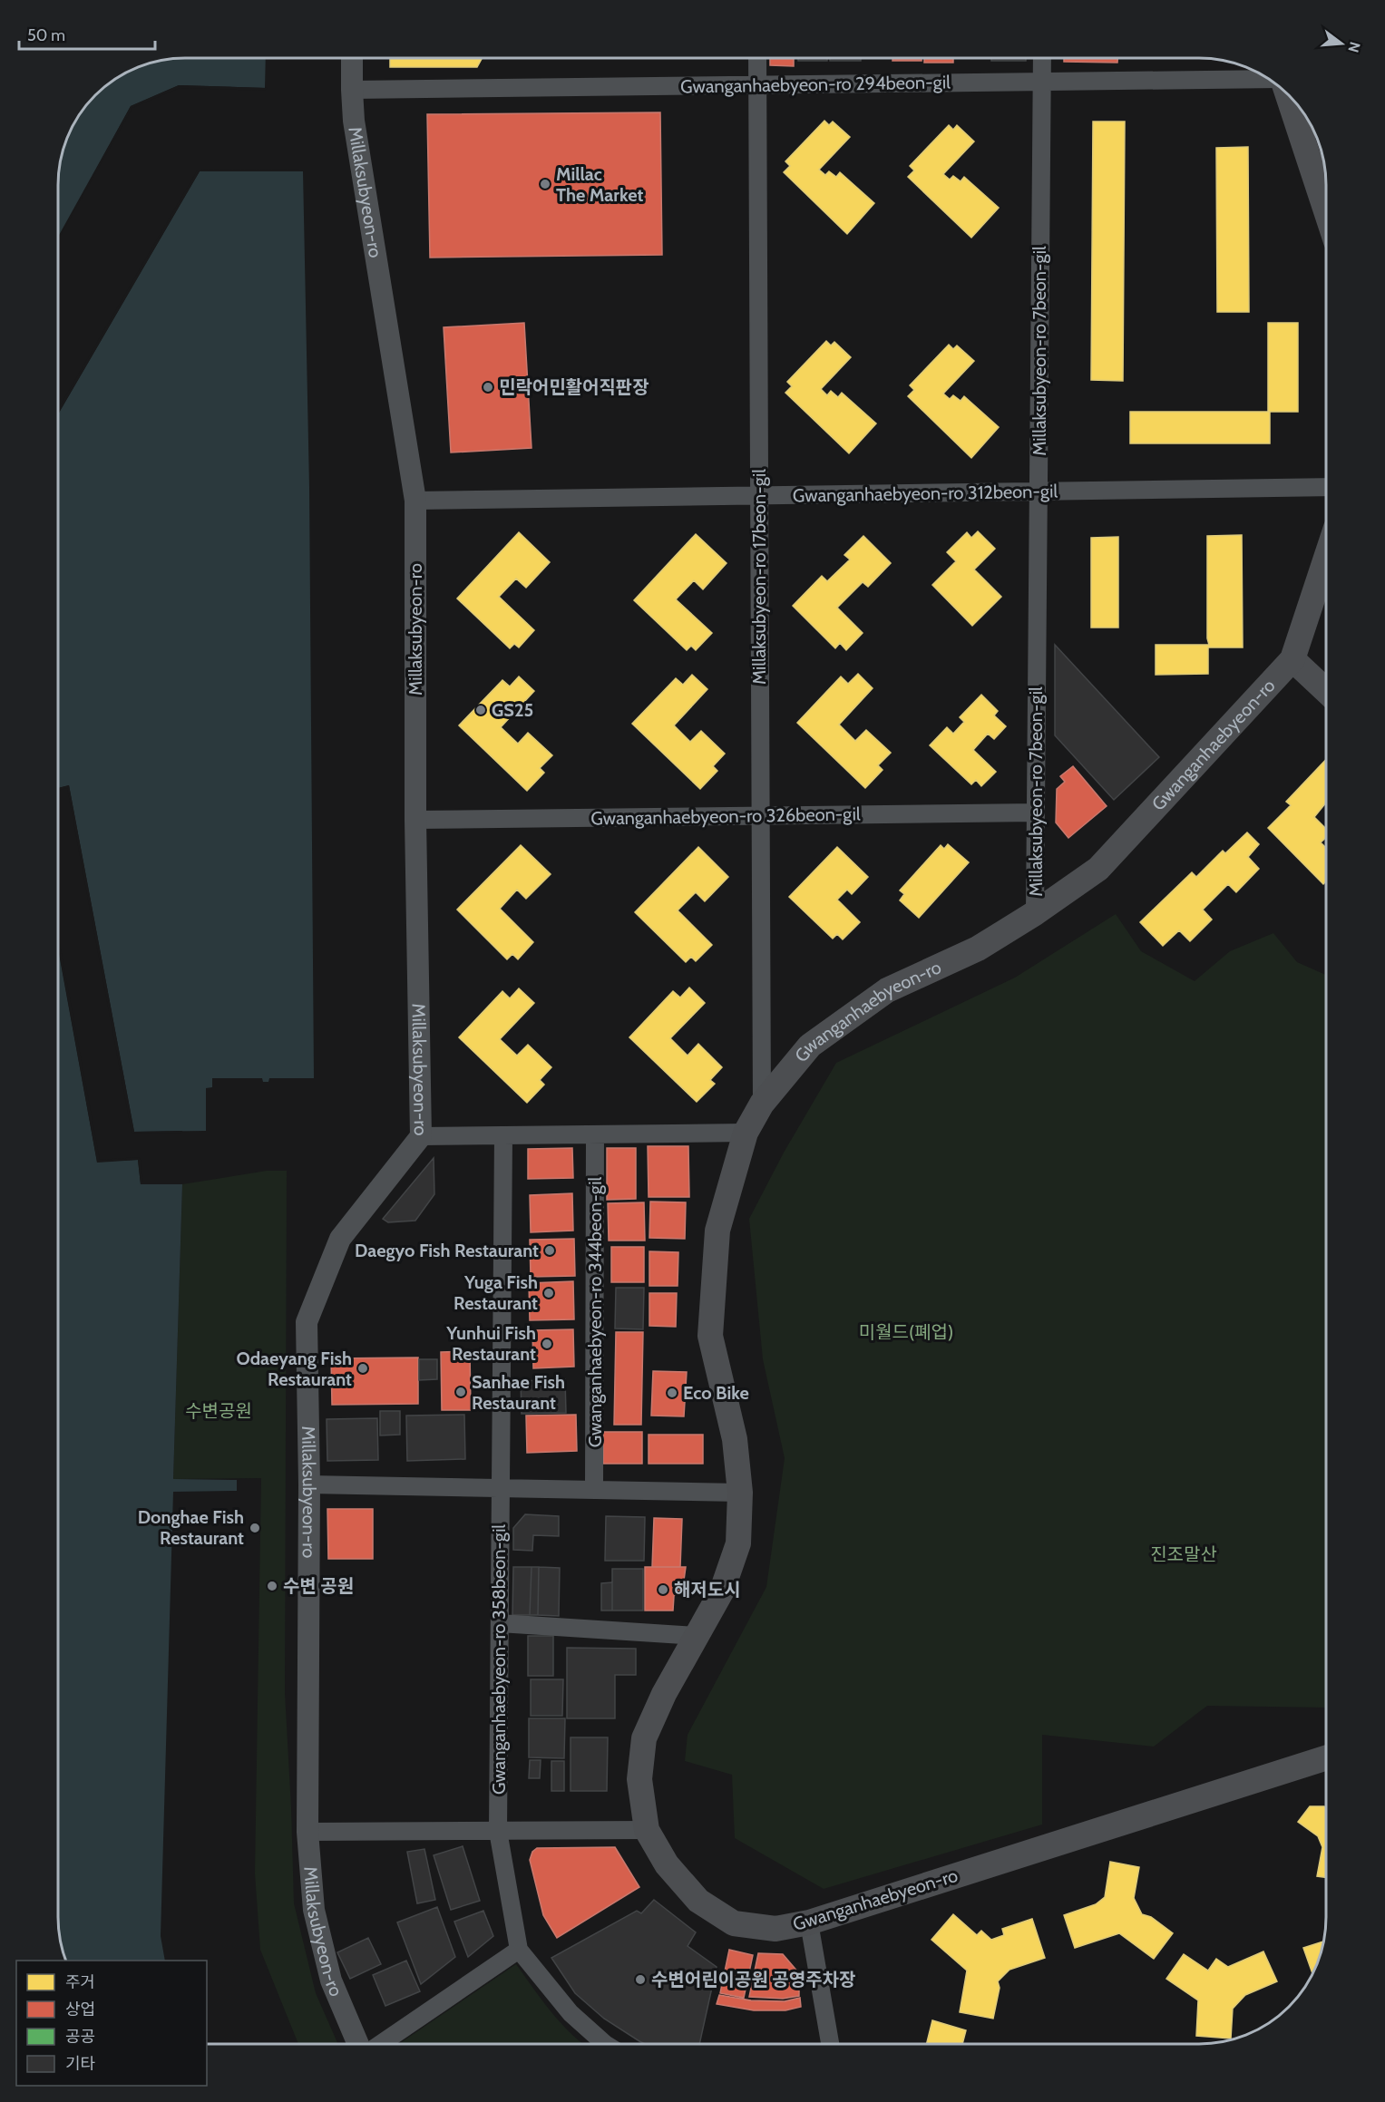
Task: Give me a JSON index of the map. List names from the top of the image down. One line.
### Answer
{"streets":{"main road":["Gwanganhaebyeon-ro"],"street":["Gwanganhaebyeon-ro 294beon-gil","Millaksubyeon-ro","Millaksubyeon-ro 7beon-gil","Gwanganhaebyeon-ro 312beon-gil","Millaksubyeon-ro 17beon-gil","Gwanganhaebyeon-ro 326beon-gil","Gwanganhaebyeon-ro 344beon-gil","Gwanganhaebyeon-ro 358beon-gil"]},"crossings":[["Gwanganhaebyeon-ro 294beon-gil","Millaksubyeon-ro"],["Gwanganhaebyeon-ro 294beon-gil","Millaksubyeon-ro 7beon-gil"],["Gwanganhaebyeon-ro 294beon-gil","Millaksubyeon-ro 17beon-gil"],["Millaksubyeon-ro","Gwanganhaebyeon-ro 312beon-gil"],["Millaksubyeon-ro","Gwanganhaebyeon-ro 326beon-gil"],["Millaksubyeon-ro 7beon-gil","Gwanganhaebyeon-ro 312beon-gil"],["Millaksubyeon-ro 7beon-gil","Gwanganhaebyeon-ro"],["Millaksubyeon-ro 7beon-gil","Gwanganhaebyeon-ro 326beon-gil"],["Gwanganhaebyeon-ro 312beon-gil","Millaksubyeon-ro 17beon-gil"],["Millaksubyeon-ro 17beon-gil","Gwanganhaebyeon-ro"],["Millaksubyeon-ro 17beon-gil","Gwanganhaebyeon-ro 326beon-gil"]],"parks":["미월드(폐업)","수변공원","진조말산"],"places":["Millac The Market","민락어민활어직판장","GS25","Daegyo Fish Restaurant","Yuga Fish Restaurant","Yunhui Fish Restaurant","Odaeyang Fish Restaurant","Sanhae Fish Restaurant","Eco Bike","Donghae Fish Restaurant","수변 공원","해저도시","수변어린이공원 공영주차장"],"legend":["주거","상업","공공","기타"],"scale_bar":"50 m","north":"right"}
